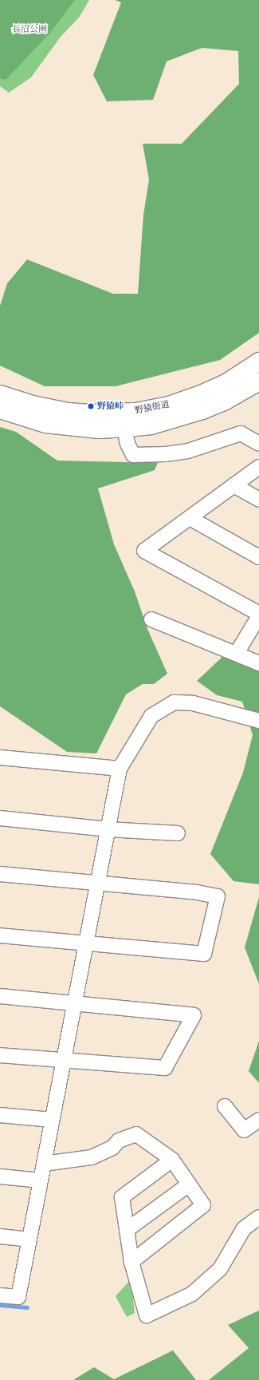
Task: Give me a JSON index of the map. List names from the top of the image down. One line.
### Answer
{"streets":{"main road":["野猿街道"]},"parks":["長沼公園"],"places":["野猿峠"]}
